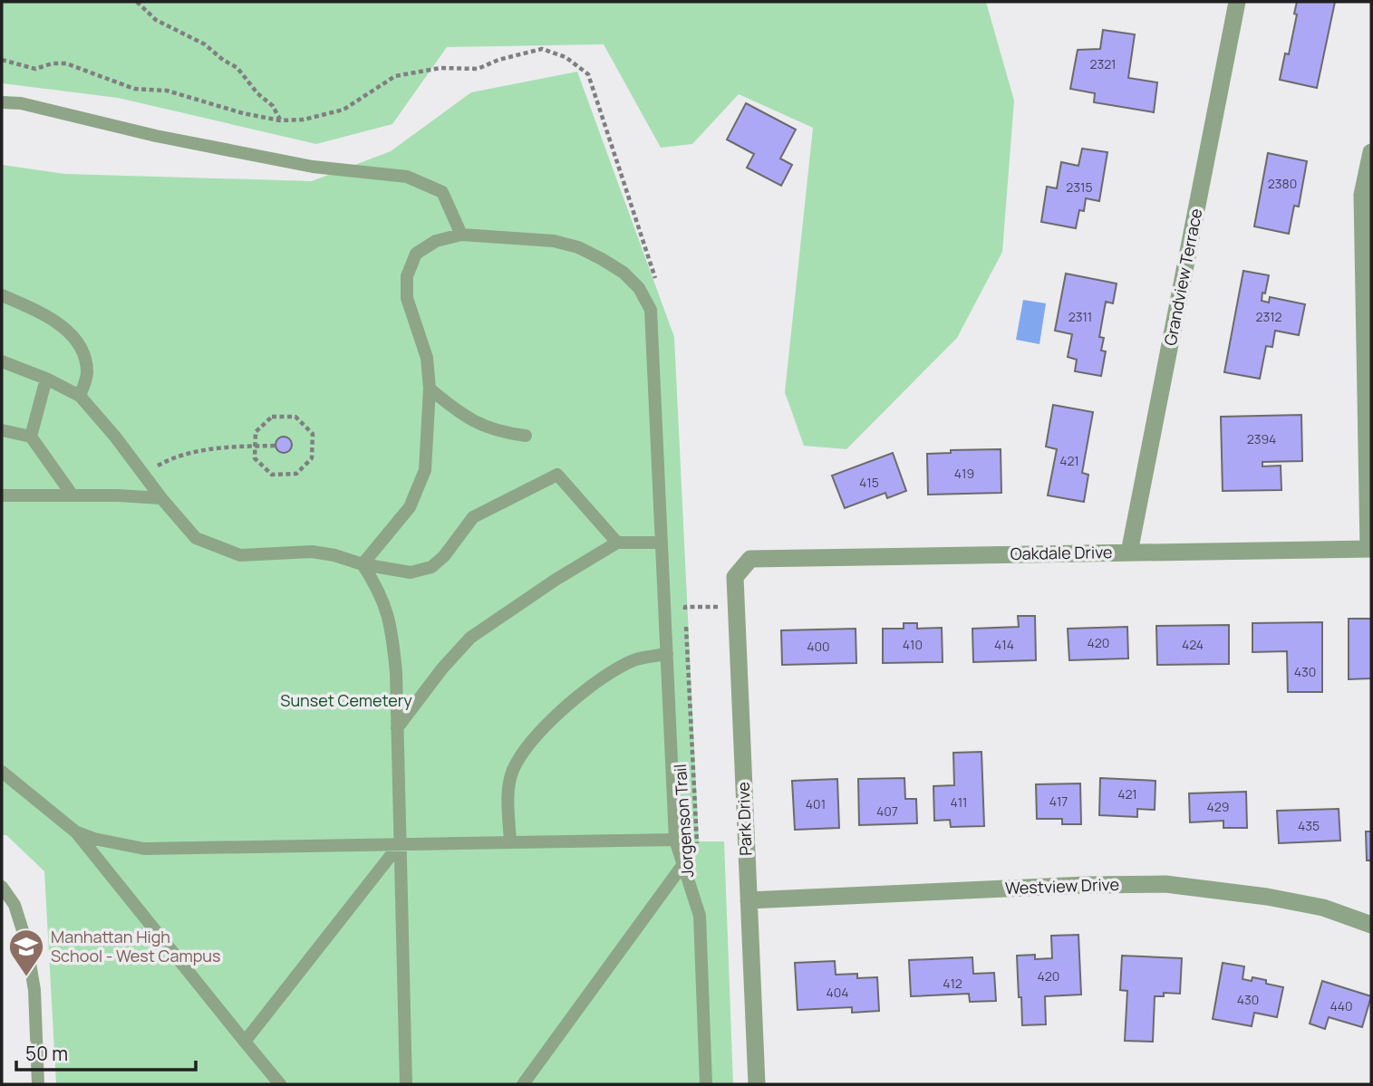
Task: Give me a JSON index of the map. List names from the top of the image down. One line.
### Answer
{"streets":{"street":["Grandview Terrace","Oakdale Drive","Park Drive","Westview Drive"],"path":["Jorgenson Trail"]},"crossings":[["Grandview Terrace","Oakdale Drive"],["Oakdale Drive","Park Drive"],["Park Drive","Jorgenson Trail"],["Park Drive","Westview Drive"]],"parks":["Sunset Cemetery"],"places":{"school or university":["Manhattan High School - West Campus"]},"house_numbers":["2321","2380","2315","2311","2312","2394","421","419","415","420","410","414","424","400","430","421","417","411","401","429","407","435","420","412","404","430","440"],"scale_bar":"50 m"}
